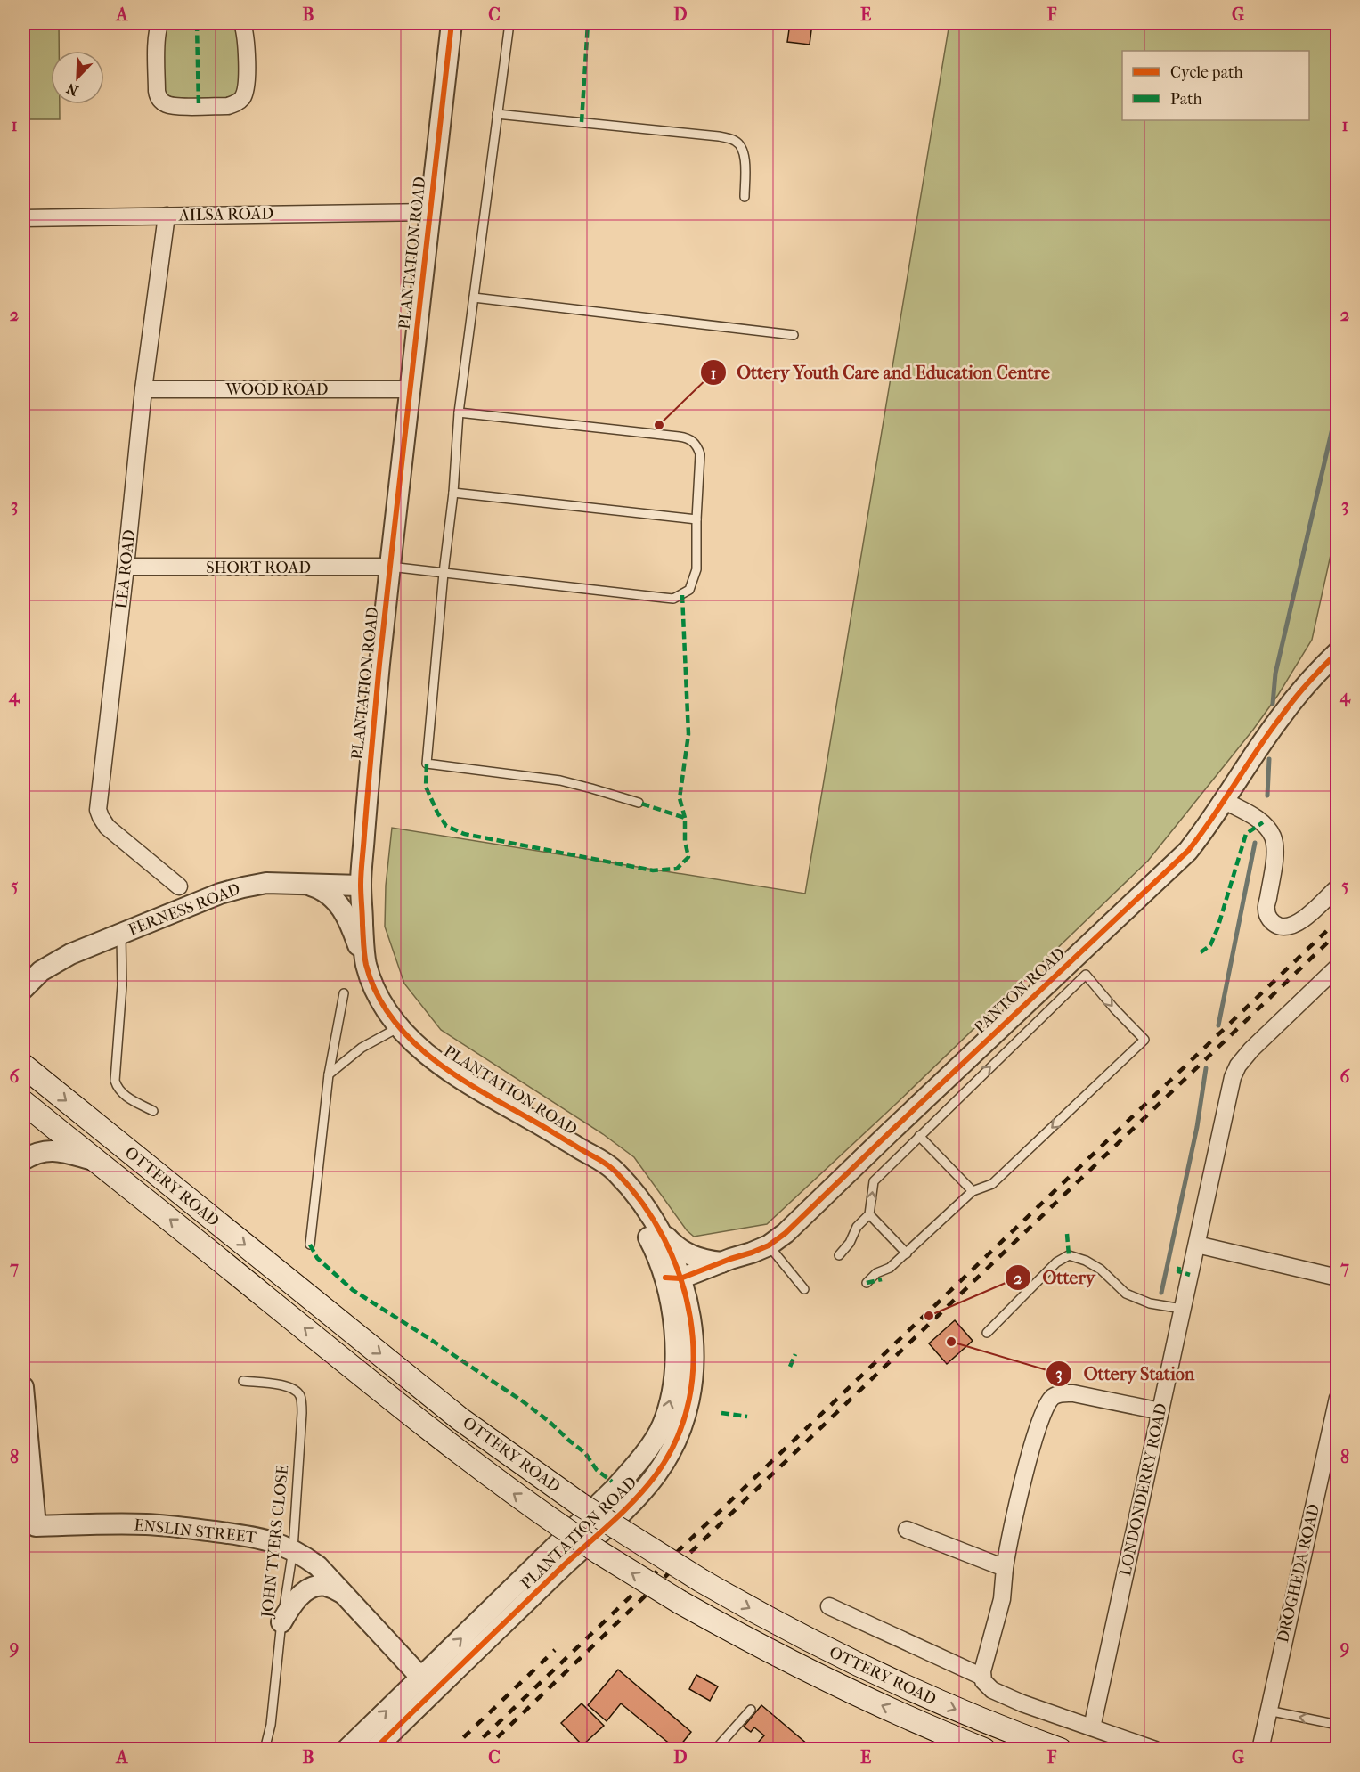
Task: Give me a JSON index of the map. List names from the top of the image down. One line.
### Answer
{"streets":{"main road":["OTTERY ROAD"],"street":["AILSA ROAD","PLANTATION ROAD","WOOD ROAD","SHORT ROAD","LEA ROAD","FERNESS ROAD","PANTON ROAD","LONDONDERRY ROAD","ENSLIN STREET","DROGHEDA ROAD"],"lane":["JOHN TYERS CLOSE"]},"crossings":[["AILSA ROAD","PLANTATION ROAD"],["AILSA ROAD","LEA ROAD"],["PLANTATION ROAD","WOOD ROAD"],["PLANTATION ROAD","SHORT ROAD"],["PLANTATION ROAD","FERNESS ROAD"],["PLANTATION ROAD","PANTON ROAD"],["PLANTATION ROAD","ENSLIN STREET"],["WOOD ROAD","LEA ROAD"],["SHORT ROAD","LEA ROAD"],["ENSLIN STREET","JOHN TYERS CLOSE"]],"places":["Ottery Youth Care and Education Centre","Ottery","Ottery Station"],"legend":["Cycle path","Path"],"north":"bottom left","grid":{"columns":["A","B","C","D","E","F","G"],"rows":["1","2","3","4","5","6","7","8","9"]}}
